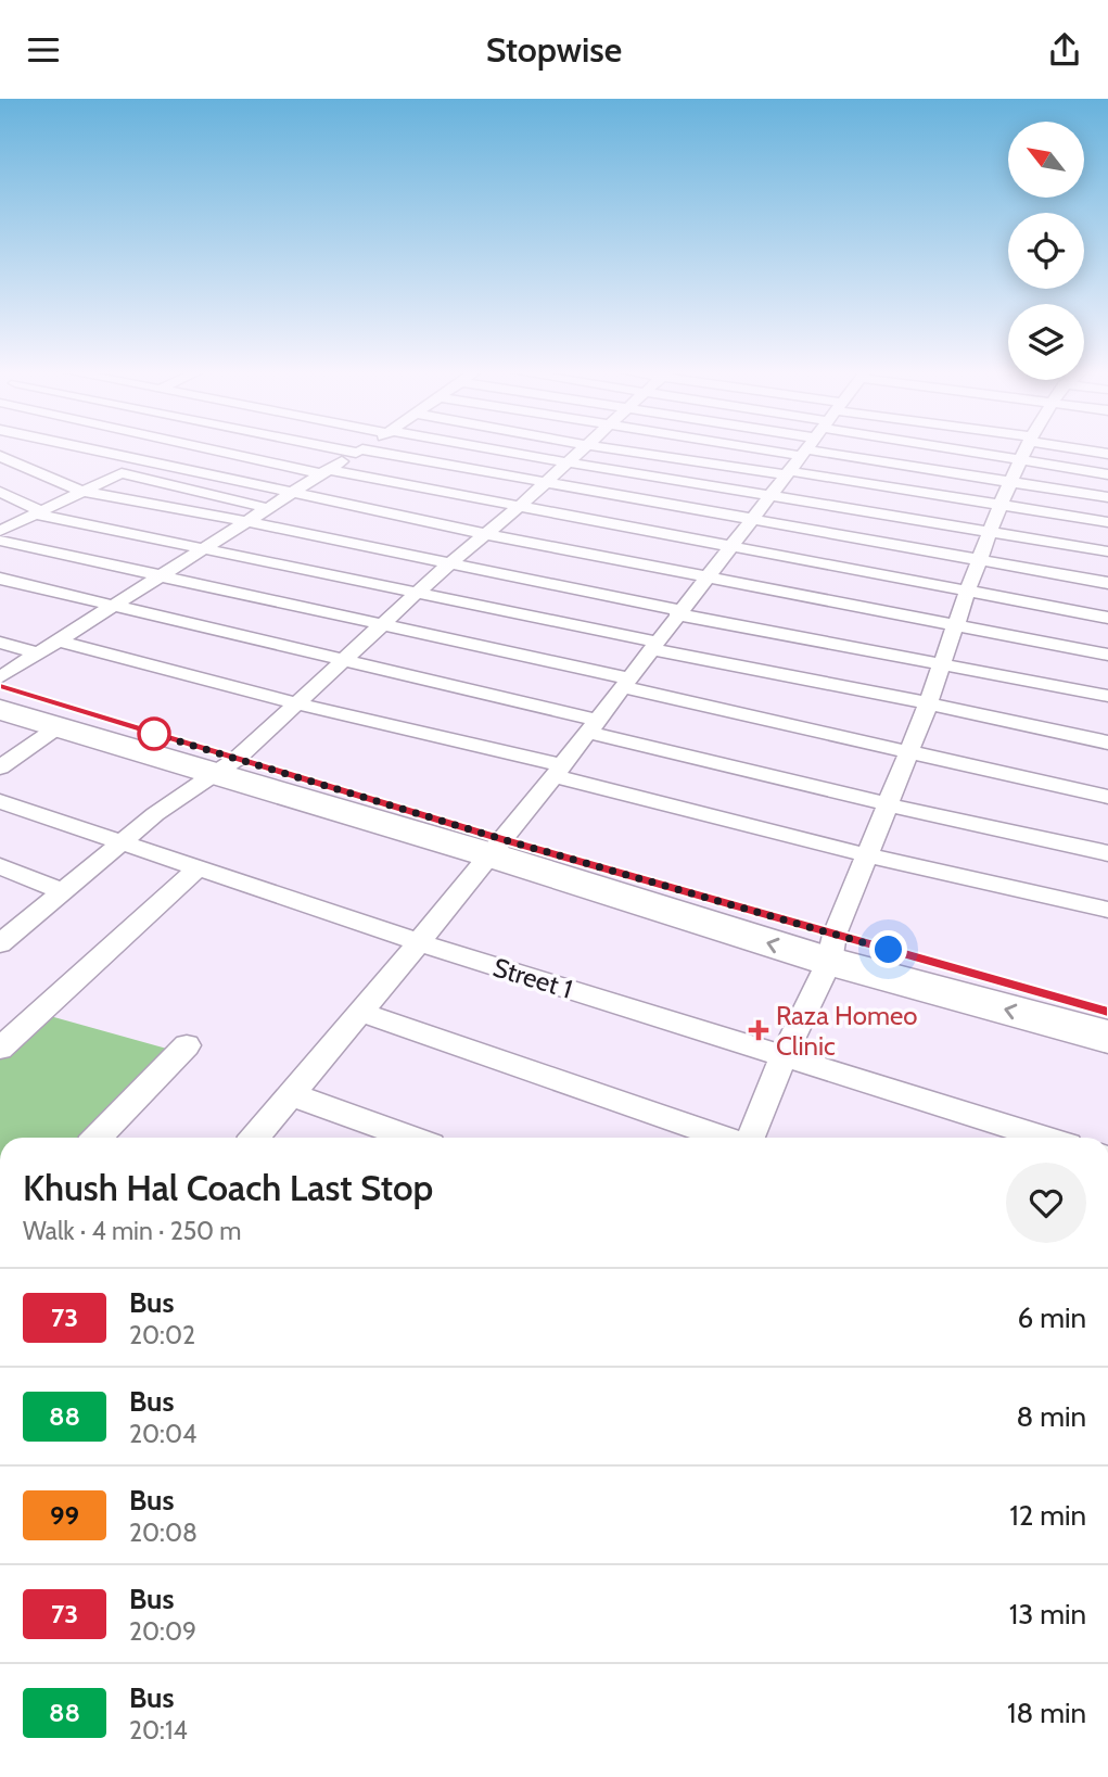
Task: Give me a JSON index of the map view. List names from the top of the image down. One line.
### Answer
{"streets":{"street":["Street 1"]},"places":{"health":["Raza Homeo Clinic"]},"lines":["bus line 73"],"north":"top left","page":{"header":"Stopwise","heading":["Khush Hal Coach Last Stop","Walk · 4 min · 250 m"],"list":[{"mark":"73","name":"Bus","note":"20:02","value":"6 min"},{"mark":"88","name":"Bus","note":"20:04","value":"8 min"},{"mark":"99","name":"Bus","note":"20:08","value":"12 min"},{"mark":"73","name":"Bus","note":"20:09","value":"13 min"},{"mark":"88","name":"Bus","note":"20:14","value":"18 min"}]}}
